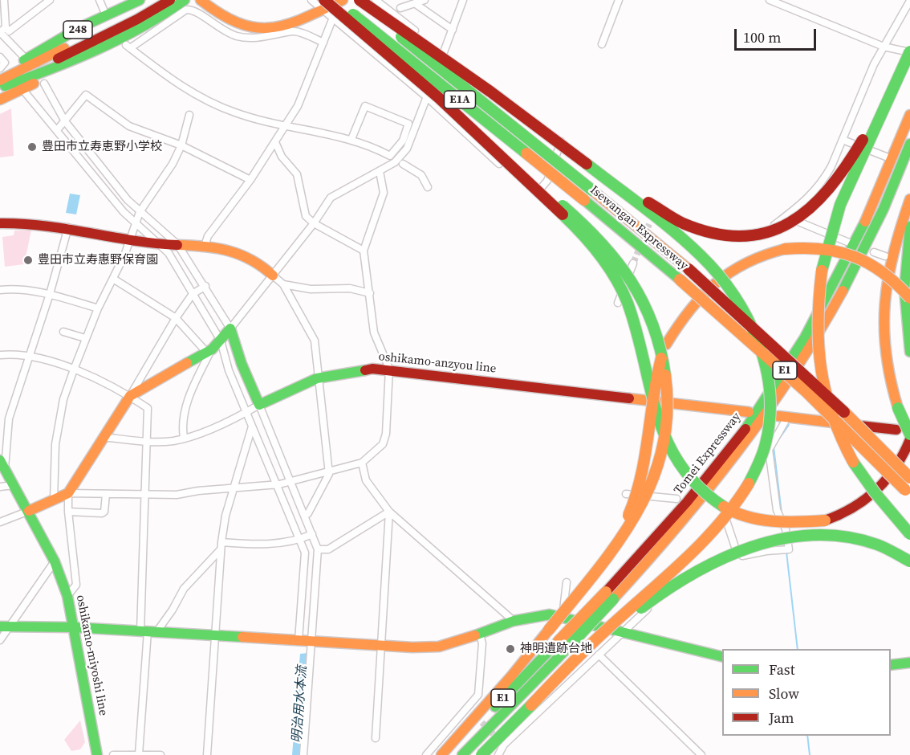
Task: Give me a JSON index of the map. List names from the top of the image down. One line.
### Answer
{"streets":{"main road":["248","E1A","Isewangan Expressway","oshikamo-anzyou line","E1","Tomei Expressway","oshikamo-miyoshi line"]},"water":["明治用水本流"],"places":["豊田市立寿恵野小学校","豊田市立寿惠野保育園","神明遺跡台地"],"legend":["Fast","Slow","Jam"],"scale_bar":"100 m"}
